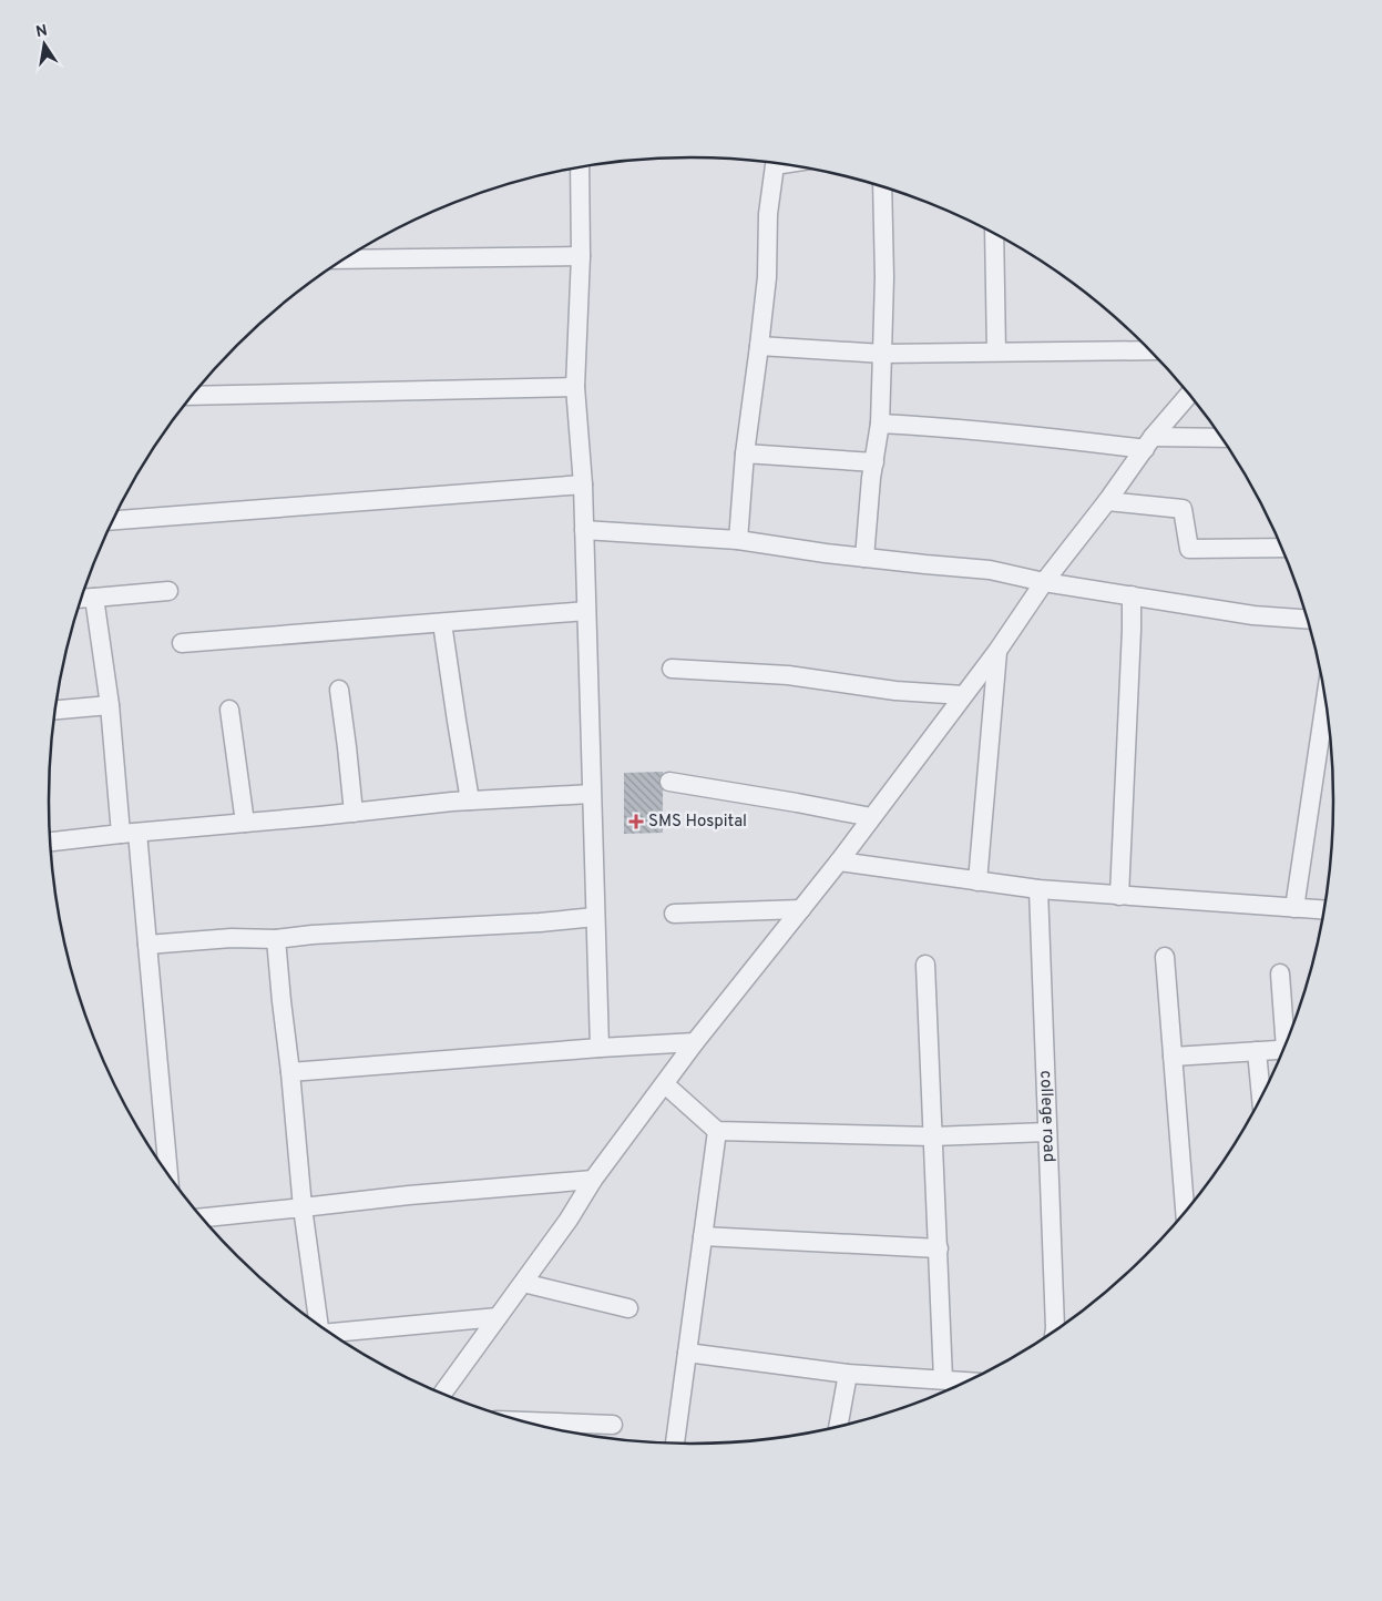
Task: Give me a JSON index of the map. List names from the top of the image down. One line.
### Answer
{"streets":{"street":["college road"]},"places":{"health":["SMS Hospital"]},"north":"top"}
